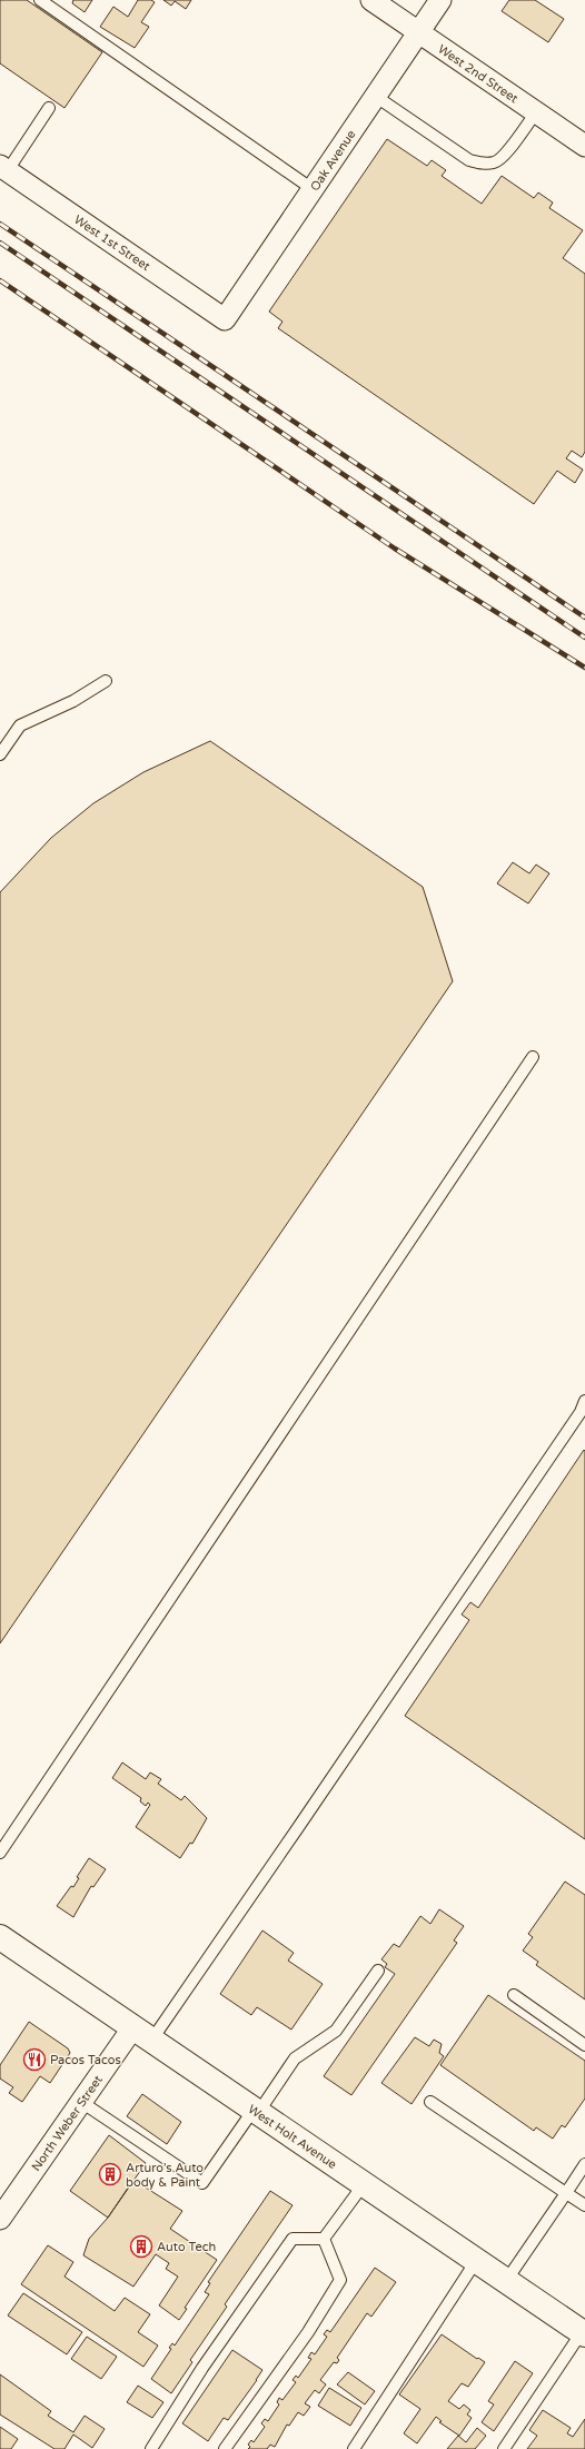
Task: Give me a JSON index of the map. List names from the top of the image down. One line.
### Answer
{"streets":{"main road":["West Holt Avenue"],"street":["West 2nd Street","Oak Avenue","West 1st Street","North Weber Street"]},"crossings":[["West 2nd Street","Oak Avenue"],["Oak Avenue","West 1st Street"],["North Weber Street","West Holt Avenue"]],"places":{"restaurant":["Pacos Tacos"],"building":["Arturo’s Auto body & Paint","Auto Tech"]}}
